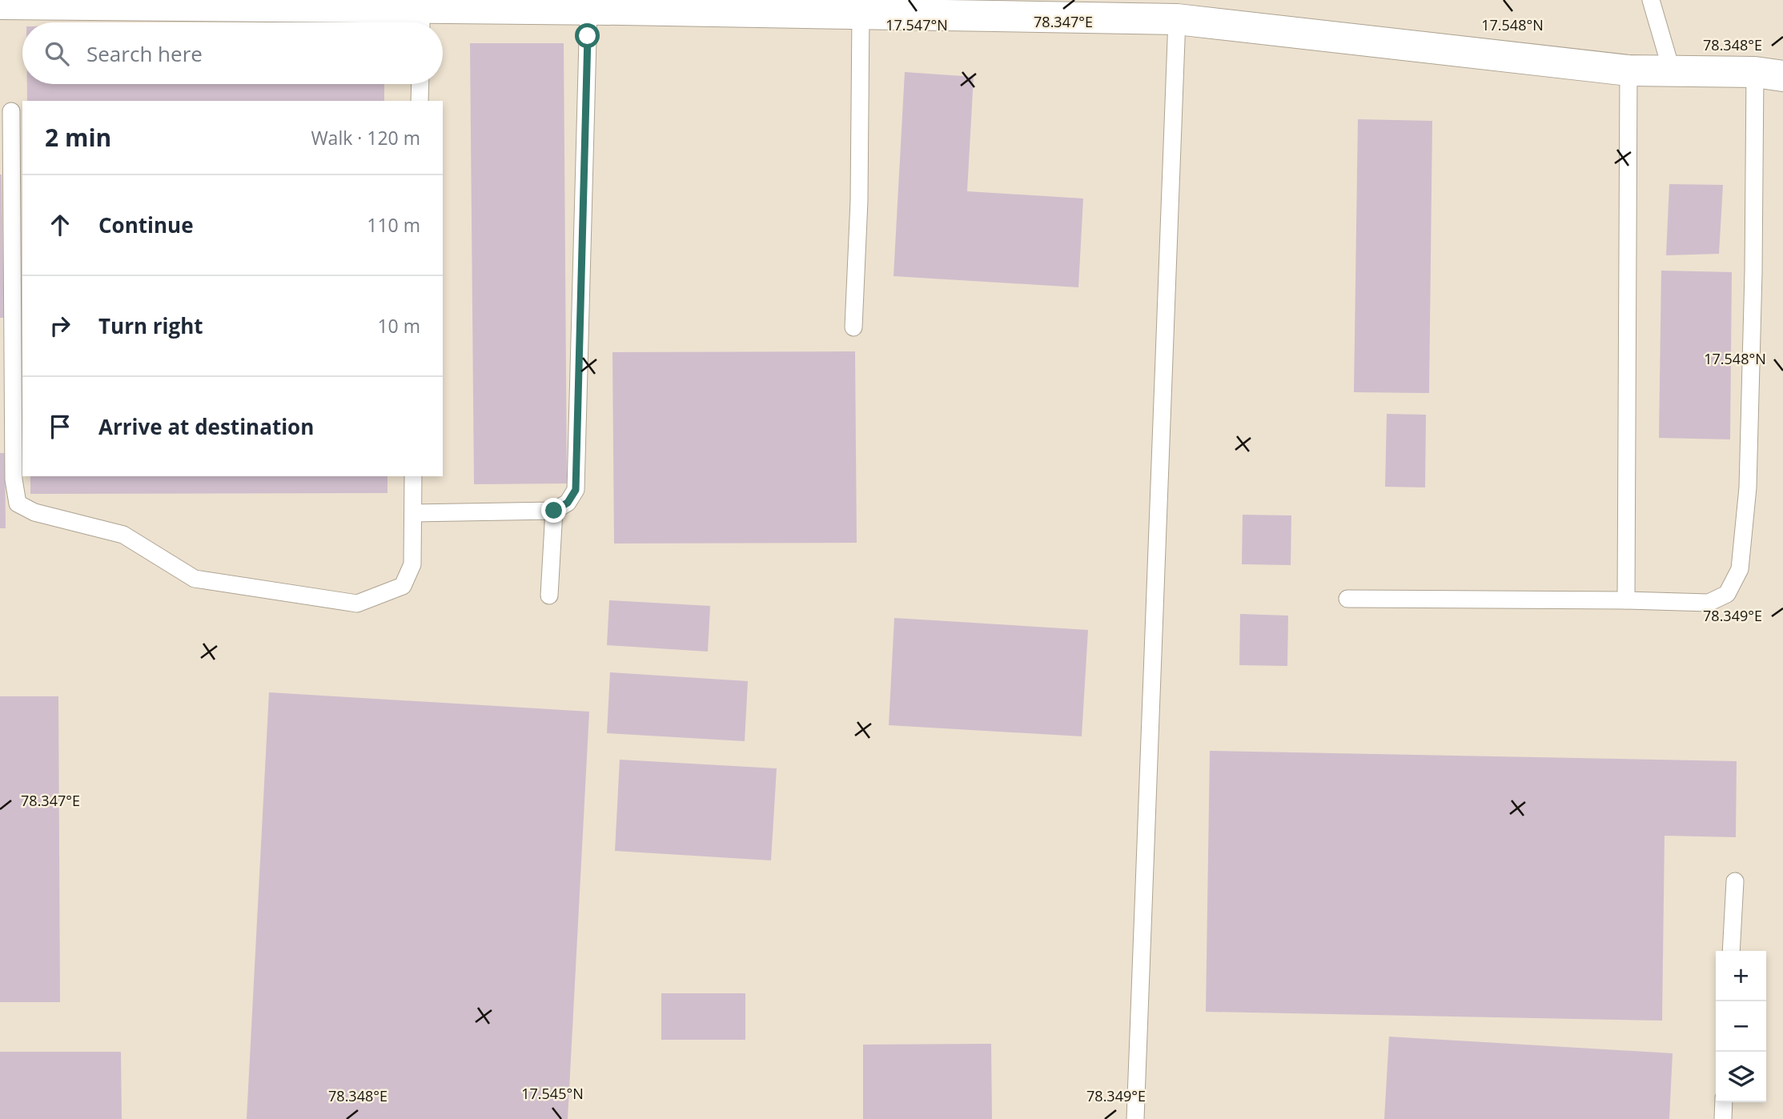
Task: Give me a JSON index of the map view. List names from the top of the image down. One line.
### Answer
{"page":{"search":"Search here","heading":["2 min","Walk · 120 m"],"list":[["Continue","110 m"],["Turn right","10 m"],"Arrive at destination"],"map_buttons":["+","−"]},"coordinates":["78.347°E","17.547°N","17.548°N","78.348°E","78.349°E","17.545°N"]}
